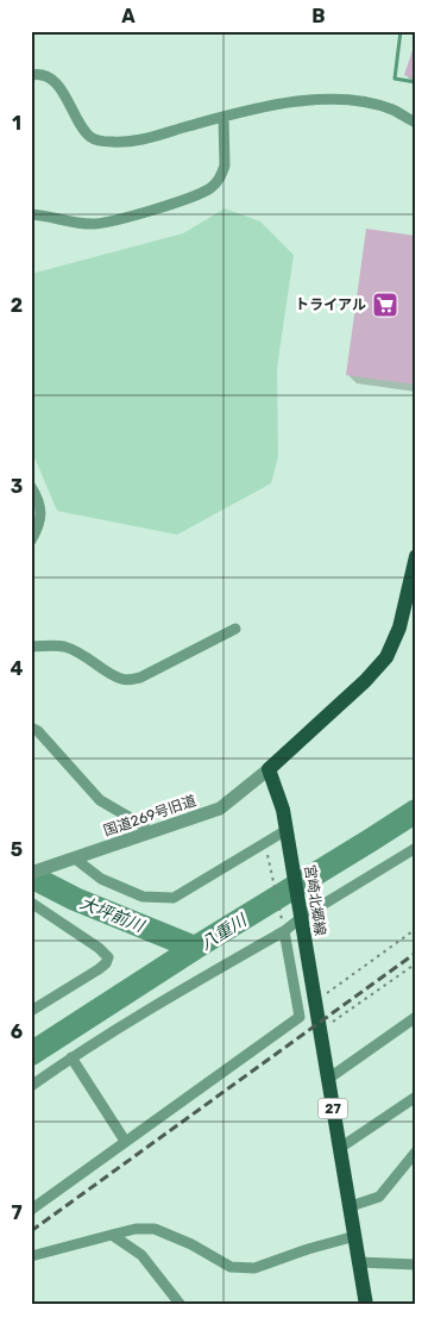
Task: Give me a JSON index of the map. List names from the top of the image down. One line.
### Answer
{"streets":{"main road":["宮崎北郷線","27"],"street":["国道269号旧道"]},"crossings":[["国道269号旧道","宮崎北郷線"]],"water":["大坪前川","八重川"],"places":{"supermarket":["トライアル"]},"grid":{"columns":["A","B"],"rows":["1","2","3","4","5","6","7"]}}
